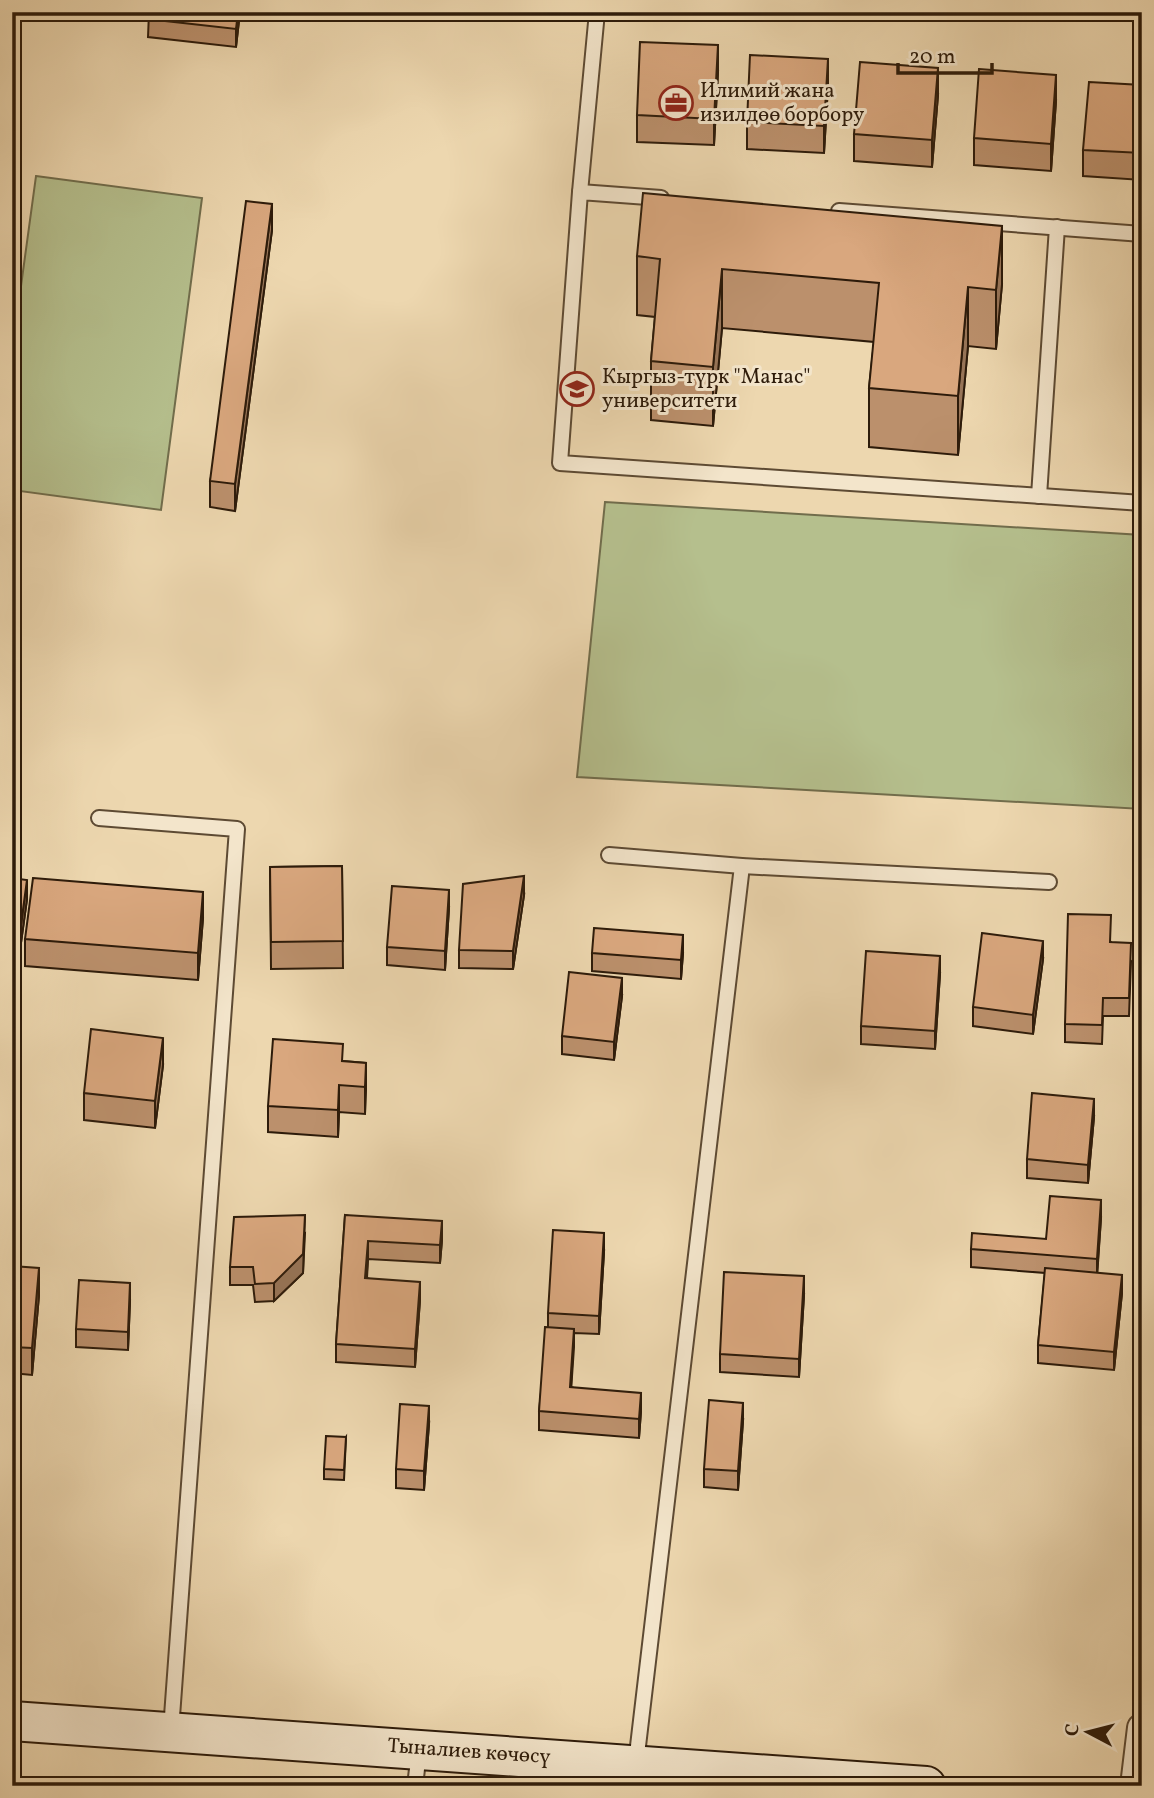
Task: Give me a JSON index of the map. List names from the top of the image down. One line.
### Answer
{"streets":{"main road":["Тыналиев көчөсү"]},"places":{"office":["Илимий жана изилдөө борбору"],"school or university":["Кыргыз-түрк \"Манас\" университети"]},"scale_bar":"20 m","north":"left"}
